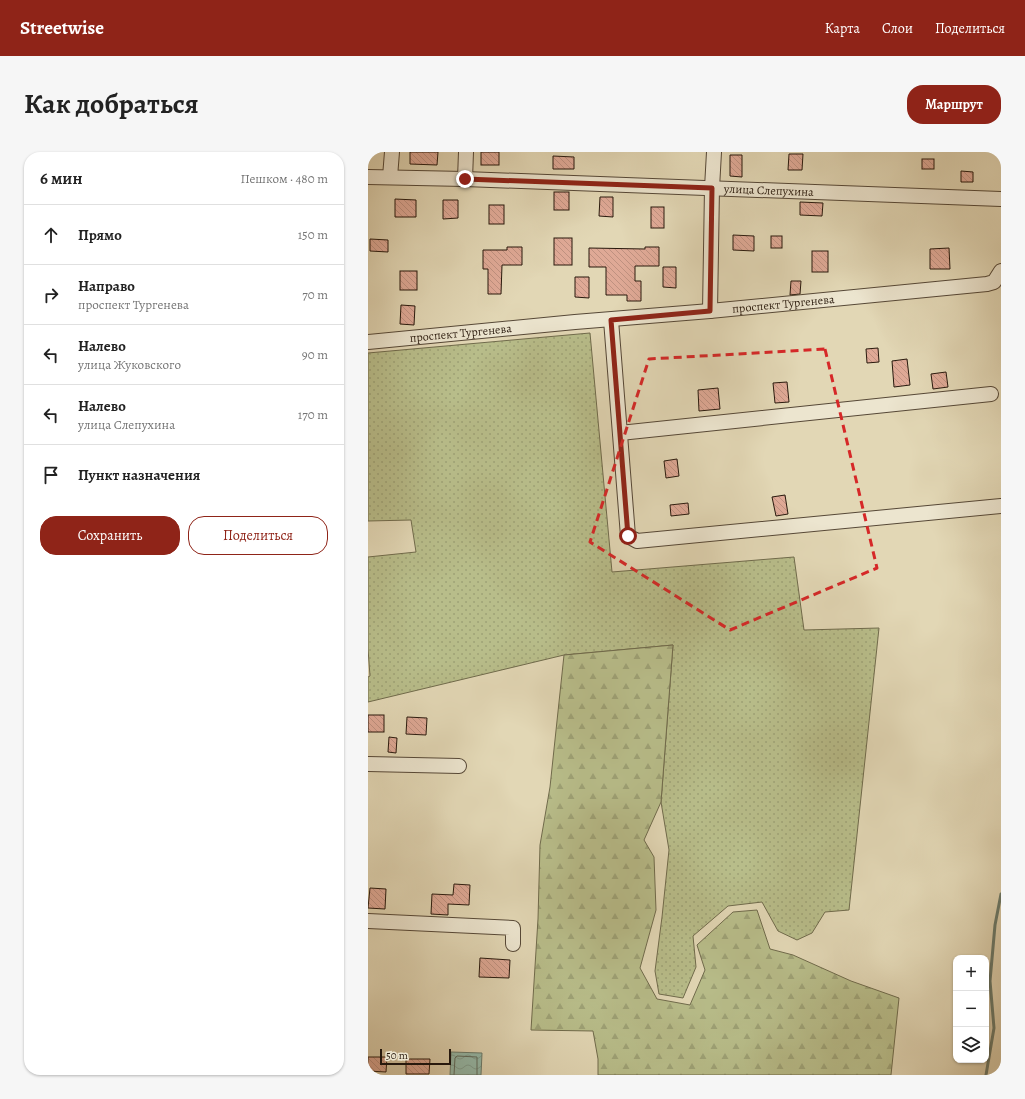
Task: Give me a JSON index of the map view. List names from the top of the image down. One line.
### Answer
{"streets":{"street":["улица Слепухина","проспект Тургенева"]},"scale_bar":"50 m","page":{"header":"Streetwise","nav":["Карта","Слои","Поделиться"],"title":"Как добраться","buttons":["Маршрут",["Сохранить","Поделиться"]],"heading":["6 мин","Пешком · 480 m"],"list":[["Прямо","150 m"],["Направо","проспект Тургенева","70 m"],["Налево","улица Жуковского","90 m"],["Налево","улица Слепухина","170 m"],"Пункт назначения"],"map_buttons":["+","−"],"scale":"50 m"}}
